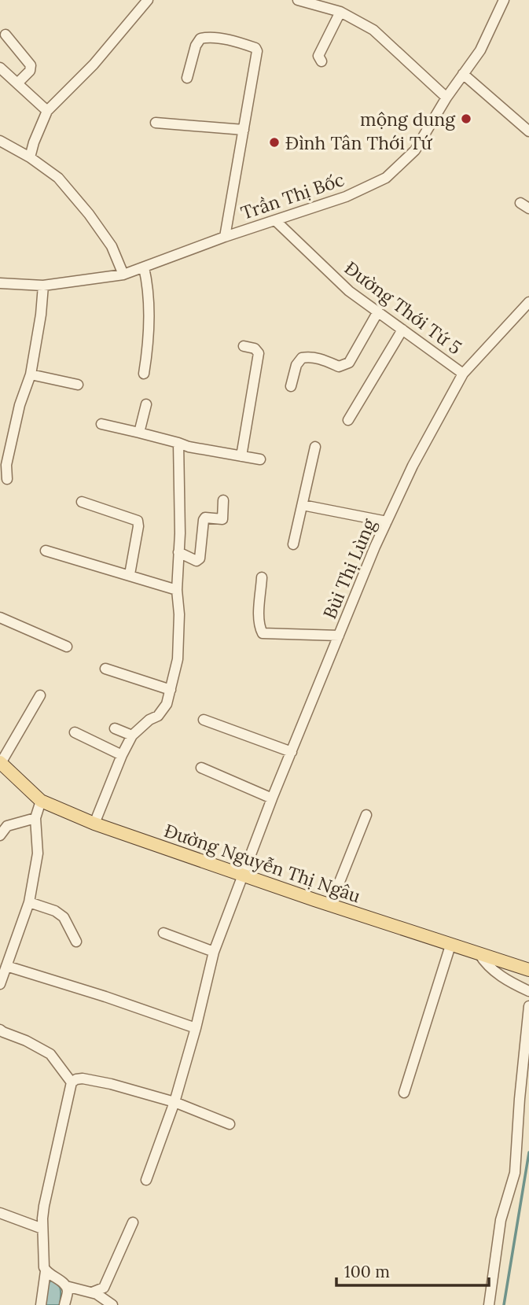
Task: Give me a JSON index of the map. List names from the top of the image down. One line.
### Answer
{"streets":{"main road":["Đường Nguyễn Thị Ngâu"],"street":["Trần Thị Bốc","Đường Thới Tứ 5","Bùi Thị Lùng"]},"crossings":[["Trần Thị Bốc","Đường Thới Tứ 5"],["Đường Thới Tứ 5","Bùi Thị Lùng"],["Bùi Thị Lùng","Đường Nguyễn Thị Ngâu"]],"places":["mộng dung","Đình Tân Thới Tứ"],"scale_bar":"100 m"}
